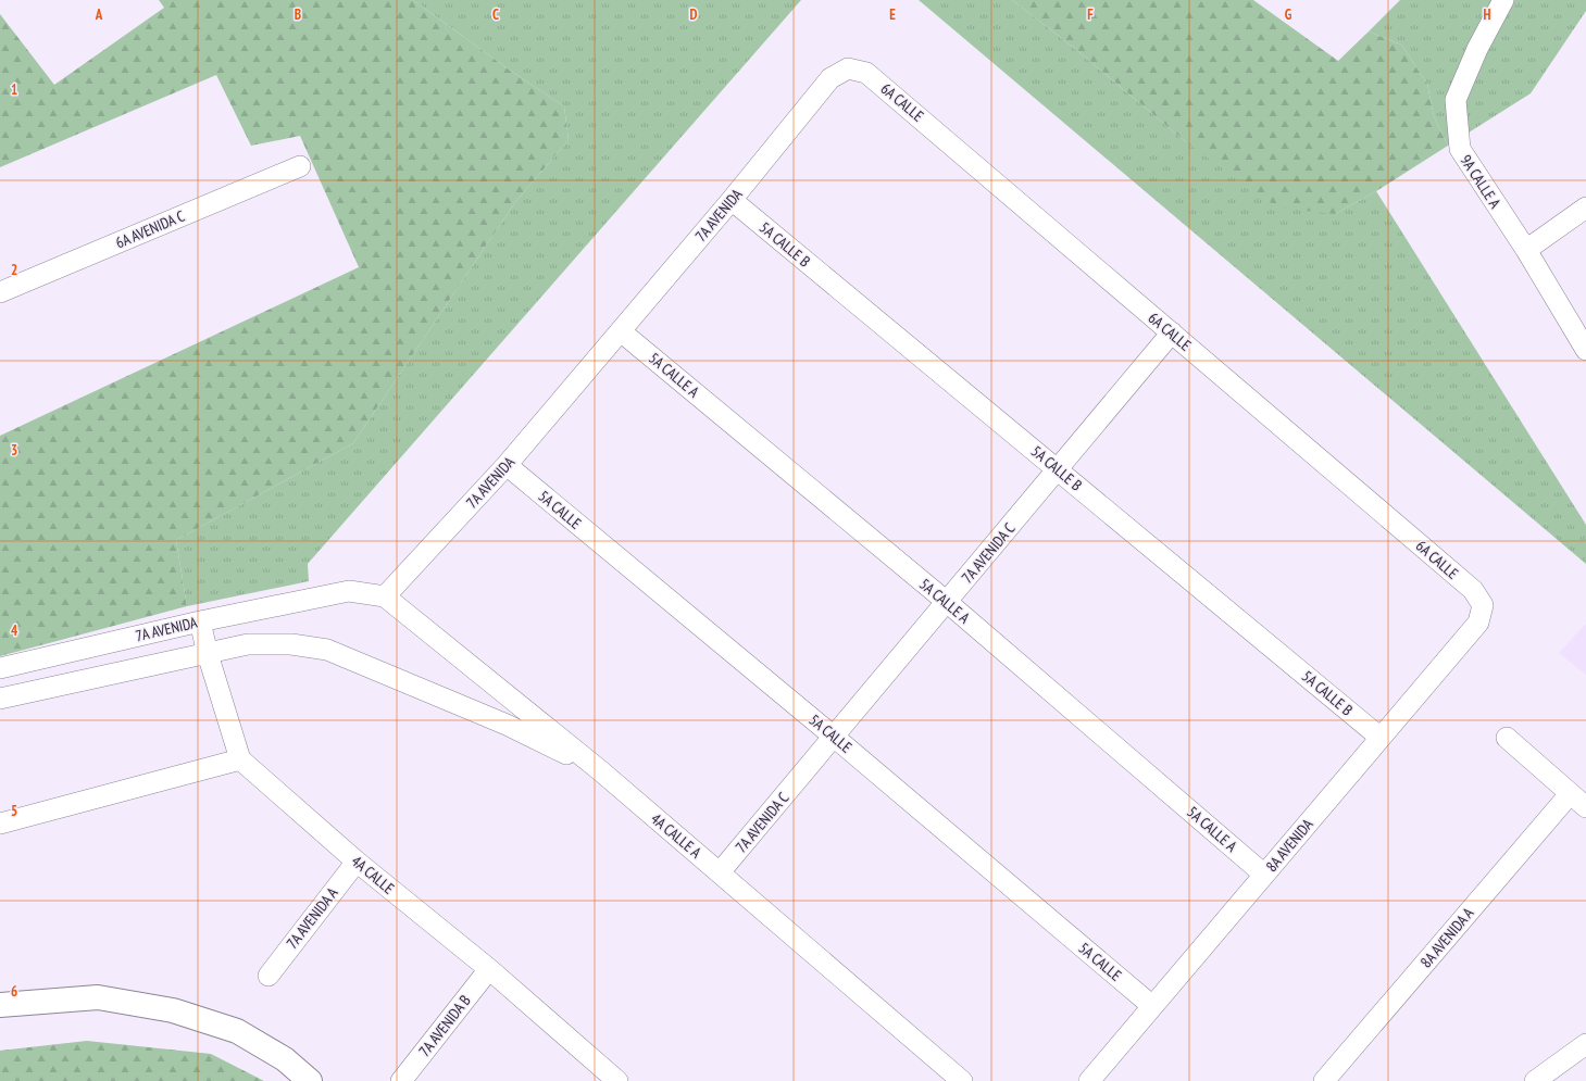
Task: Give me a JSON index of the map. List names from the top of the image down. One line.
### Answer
{"streets":{"street":["6A CALLE","9A CALLE A","7A AVENIDA","6A AVENIDA C","5A CALLE B","5A CALLE A","5A CALLE","7A AVENIDA C","4A CALLE A","8A AVENIDA","4A CALLE","7A AVENIDA A","8A AVENIDA A","7A AVENIDA B"]},"crossings":[["6A CALLE","7A AVENIDA"],["6A CALLE","7A AVENIDA C"],["6A CALLE","8A AVENIDA"],["7A AVENIDA","5A CALLE B"],["7A AVENIDA","5A CALLE A"],["7A AVENIDA","5A CALLE"],["7A AVENIDA","4A CALLE A"],["5A CALLE B","7A AVENIDA C"],["5A CALLE B","8A AVENIDA"],["5A CALLE A","7A AVENIDA C"],["5A CALLE A","8A AVENIDA"],["5A CALLE","7A AVENIDA C"],["5A CALLE","8A AVENIDA"],["7A AVENIDA C","4A CALLE A"],["4A CALLE","7A AVENIDA A"],["4A CALLE","7A AVENIDA B"]],"grid":{"columns":["A","B","C","D","E","F","G","H"],"rows":["1","2","3","4","5","6"]}}
